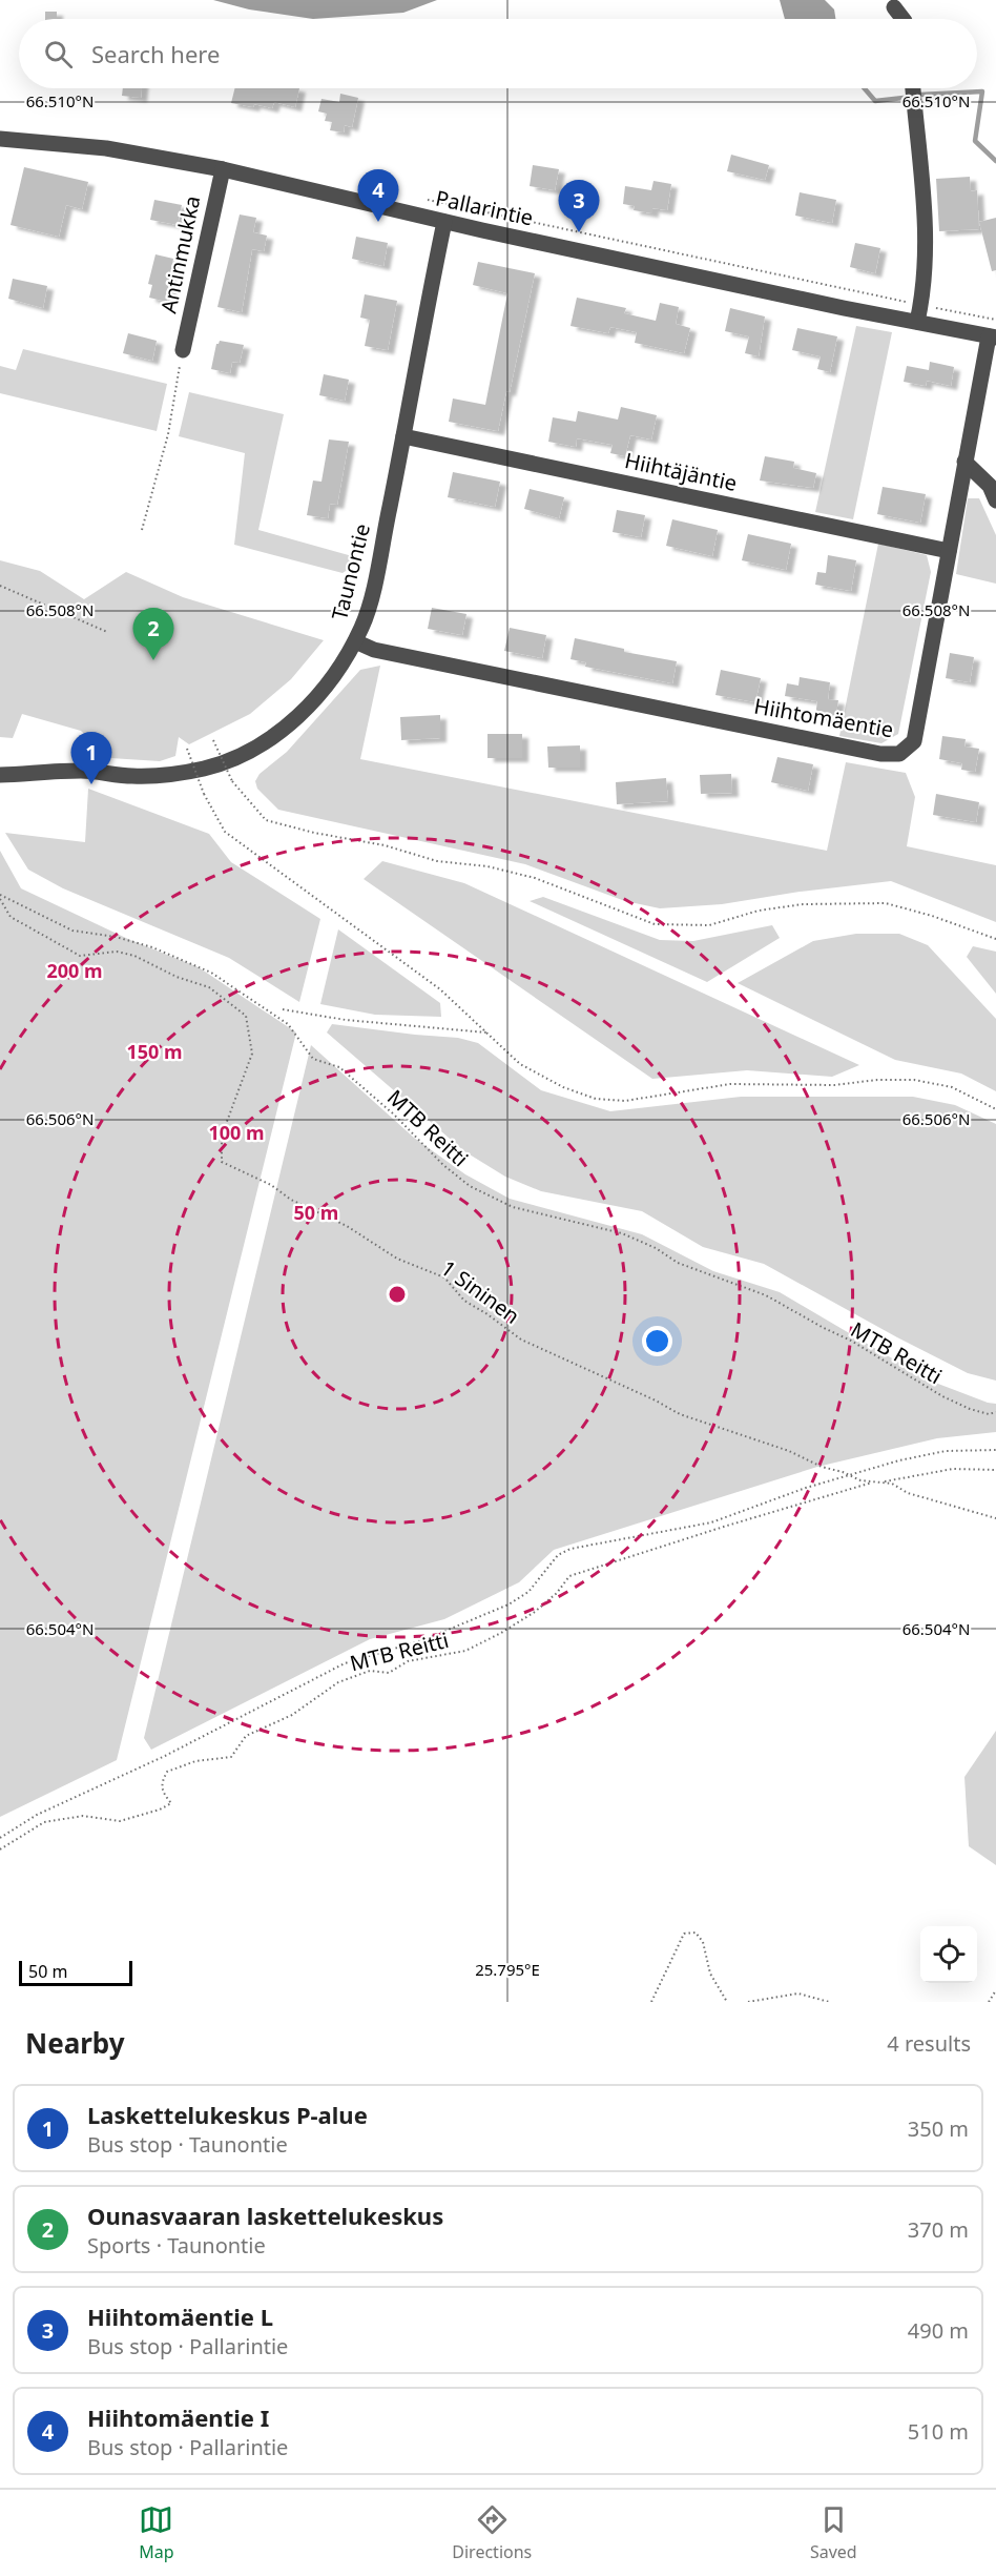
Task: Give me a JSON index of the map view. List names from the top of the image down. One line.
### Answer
{"streets":{"street":["Pallarintie","Antinmukka","Hiihtäjäntie","Taunontie","Hiihtomäentie"],"path":["MTB Reitti","1 Sininen"]},"crossings":[["Pallarintie","Antinmukka"],["Pallarintie","Taunontie"],["Pallarintie","Hiihtomäentie"],["Hiihtäjäntie","Taunontie"],["Hiihtäjäntie","Hiihtomäentie"],["Taunontie","Hiihtomäentie"],["MTB Reitti","1 Sininen"]],"scale_bar":"50 m","page":{"search":"Search here","pins":["4","3","2","1"],"scale":"50 m","heading":["Nearby","4 results"],"list":[{"mark":"1","name":"Laskettelukeskus P-alue","note":"Bus stop · Taunontie","value":"350 m"},{"mark":"2","name":"Ounasvaaran laskettelukeskus","note":"Sports · Taunontie","value":"370 m"},{"mark":"3","name":"Hiihtomäentie L","note":"Bus stop · Pallarintie","value":"490 m"},{"mark":"4","name":"Hiihtomäentie I","note":"Bus stop · Pallarintie","value":"510 m"}],"nav":["Map","Directions","Saved"]},"coordinates":["66.510°N","66.508°N","66.506°N","66.504°N","25.795°E"],"rings":["200 m","150 m","100 m","50 m"]}
